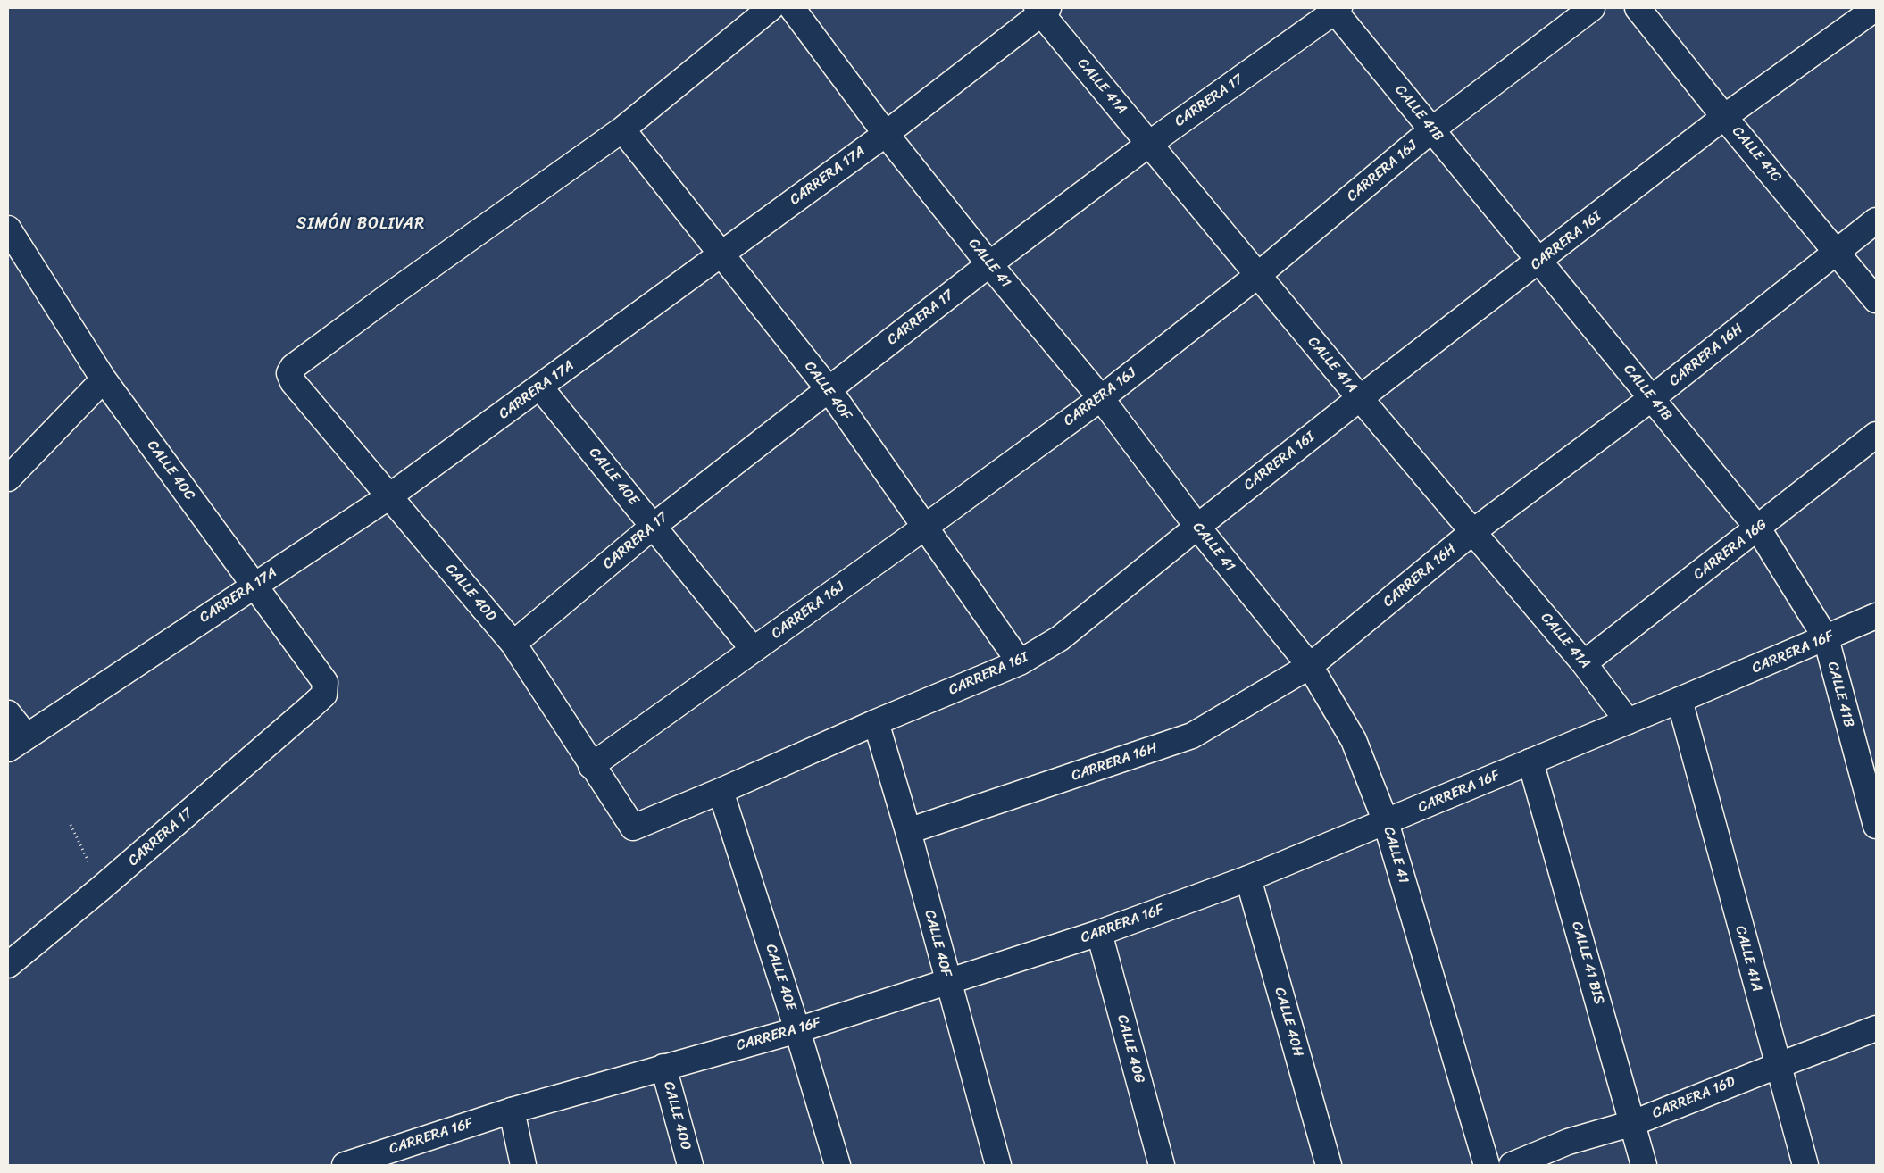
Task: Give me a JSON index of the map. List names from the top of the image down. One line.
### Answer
{"streets":{"street":["CALLE 41A","CARRERA 17","CALLE 41B","CALLE 41C","CARRERA 16J","CARRERA 17A","CARRERA 16I","CALLE 41","CARRERA 16H","CALLE 40F","CALLE 40C","CALLE 40E","CARRERA 16G","CALLE 40D","CARRERA 16F","CALLE 41 BIS","CALLE 40H","CALLE 40G","CARRERA 16D","CALLE 400"]},"crossings":[["CALLE 41A","CARRERA 17"],["CALLE 41A","CARRERA 16J"],["CALLE 41A","CARRERA 17A"],["CALLE 41A","CARRERA 16I"],["CALLE 41A","CARRERA 16H"],["CALLE 41A","CARRERA 16G"],["CALLE 41A","CARRERA 16F"],["CALLE 41A","CARRERA 16D"],["CARRERA 17","CALLE 41B"],["CARRERA 17","CALLE 41"],["CARRERA 17","CALLE 40F"],["CARRERA 17","CALLE 40C"],["CARRERA 17","CALLE 40E"],["CARRERA 17","CALLE 40D"],["CALLE 41B","CARRERA 16J"],["CALLE 41B","CARRERA 16I"],["CALLE 41B","CARRERA 16H"],["CALLE 41B","CARRERA 16G"],["CALLE 41B","CARRERA 16F"],["CALLE 41C","CARRERA 16I"],["CALLE 41C","CARRERA 16H"],["CARRERA 16J","CALLE 41"],["CARRERA 16J","CALLE 40F"],["CARRERA 16J","CALLE 40E"],["CARRERA 16J","CALLE 40D"],["CARRERA 17A","CALLE 41"],["CARRERA 17A","CALLE 40F"],["CARRERA 17A","CALLE 40C"],["CARRERA 17A","CALLE 40E"],["CARRERA 17A","CALLE 40D"],["CARRERA 16I","CALLE 41"],["CARRERA 16I","CALLE 40F"],["CARRERA 16I","CALLE 40E"],["CARRERA 16I","CALLE 40D"],["CALLE 41","CARRERA 16H"],["CALLE 41","CARRERA 16F"],["CARRERA 16H","CALLE 40F"],["CALLE 40F","CALLE 40D"],["CALLE 40F","CARRERA 16F"],["CALLE 40E","CARRERA 16F"],["CARRERA 16F","CALLE 41 BIS"],["CARRERA 16F","CALLE 40H"],["CARRERA 16F","CALLE 40G"],["CARRERA 16F","CALLE 400"],["CALLE 41 BIS","CARRERA 16D"]],"districts":["SIMÓN BOLIVAR"]}
